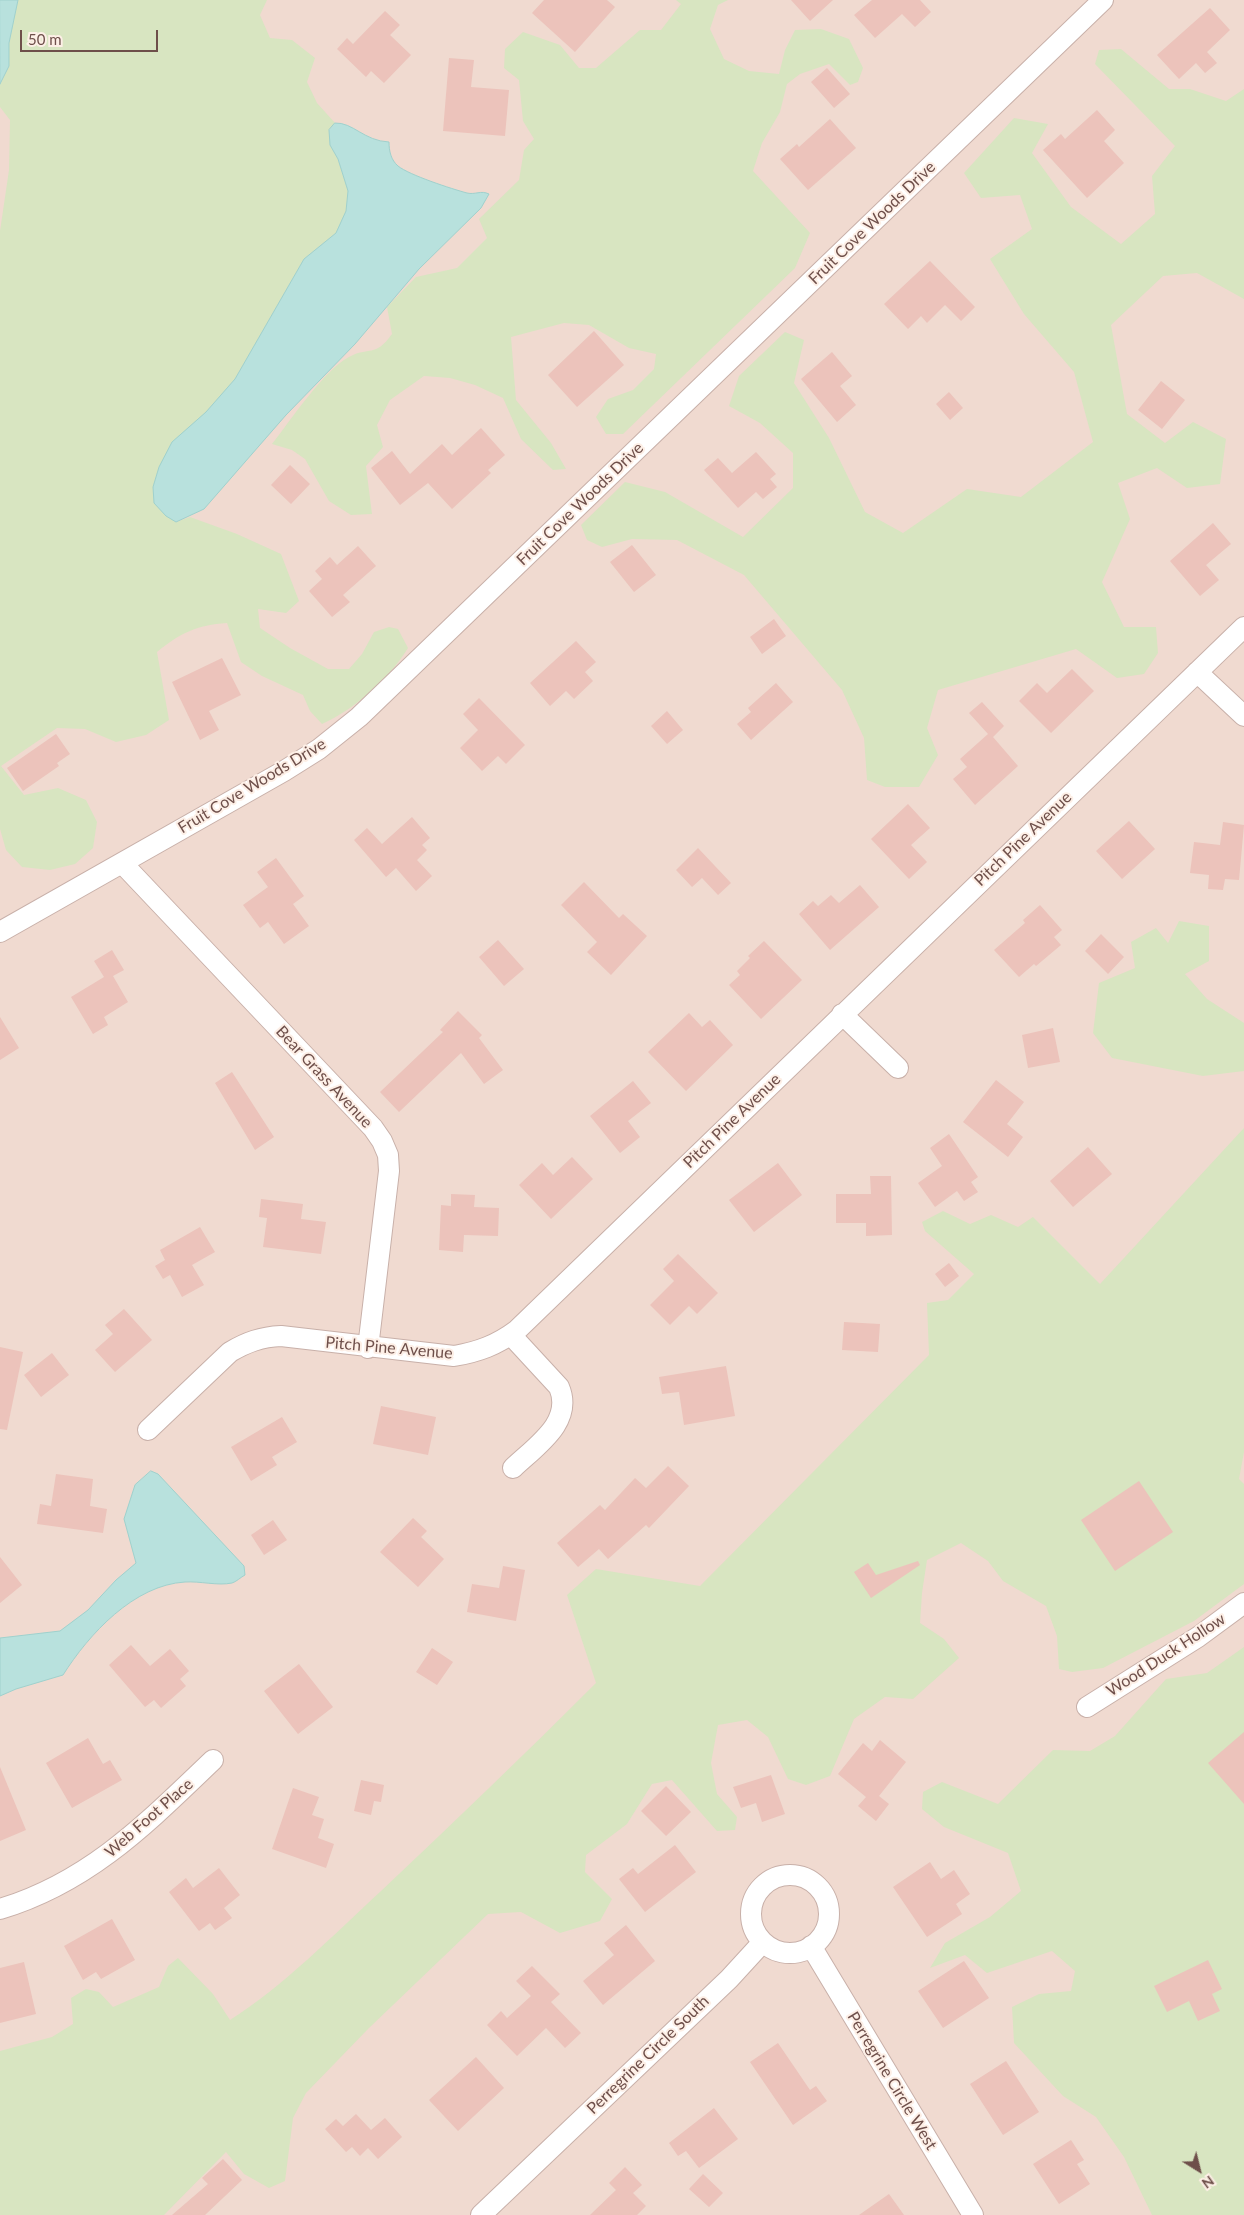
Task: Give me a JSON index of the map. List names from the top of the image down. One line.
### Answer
{"streets":{"street":["Fruit Cove Woods Drive","Pitch Pine Avenue","Bear Grass Avenue","Wood Duck Hollow","Web Foot Place","Perregrine Circle South","Perregrine Circle West"]},"crossings":[["Fruit Cove Woods Drive","Bear Grass Avenue"],["Pitch Pine Avenue","Bear Grass Avenue"],["Perregrine Circle South","Perregrine Circle West"]],"scale_bar":"50 m","north":"bottom right"}
